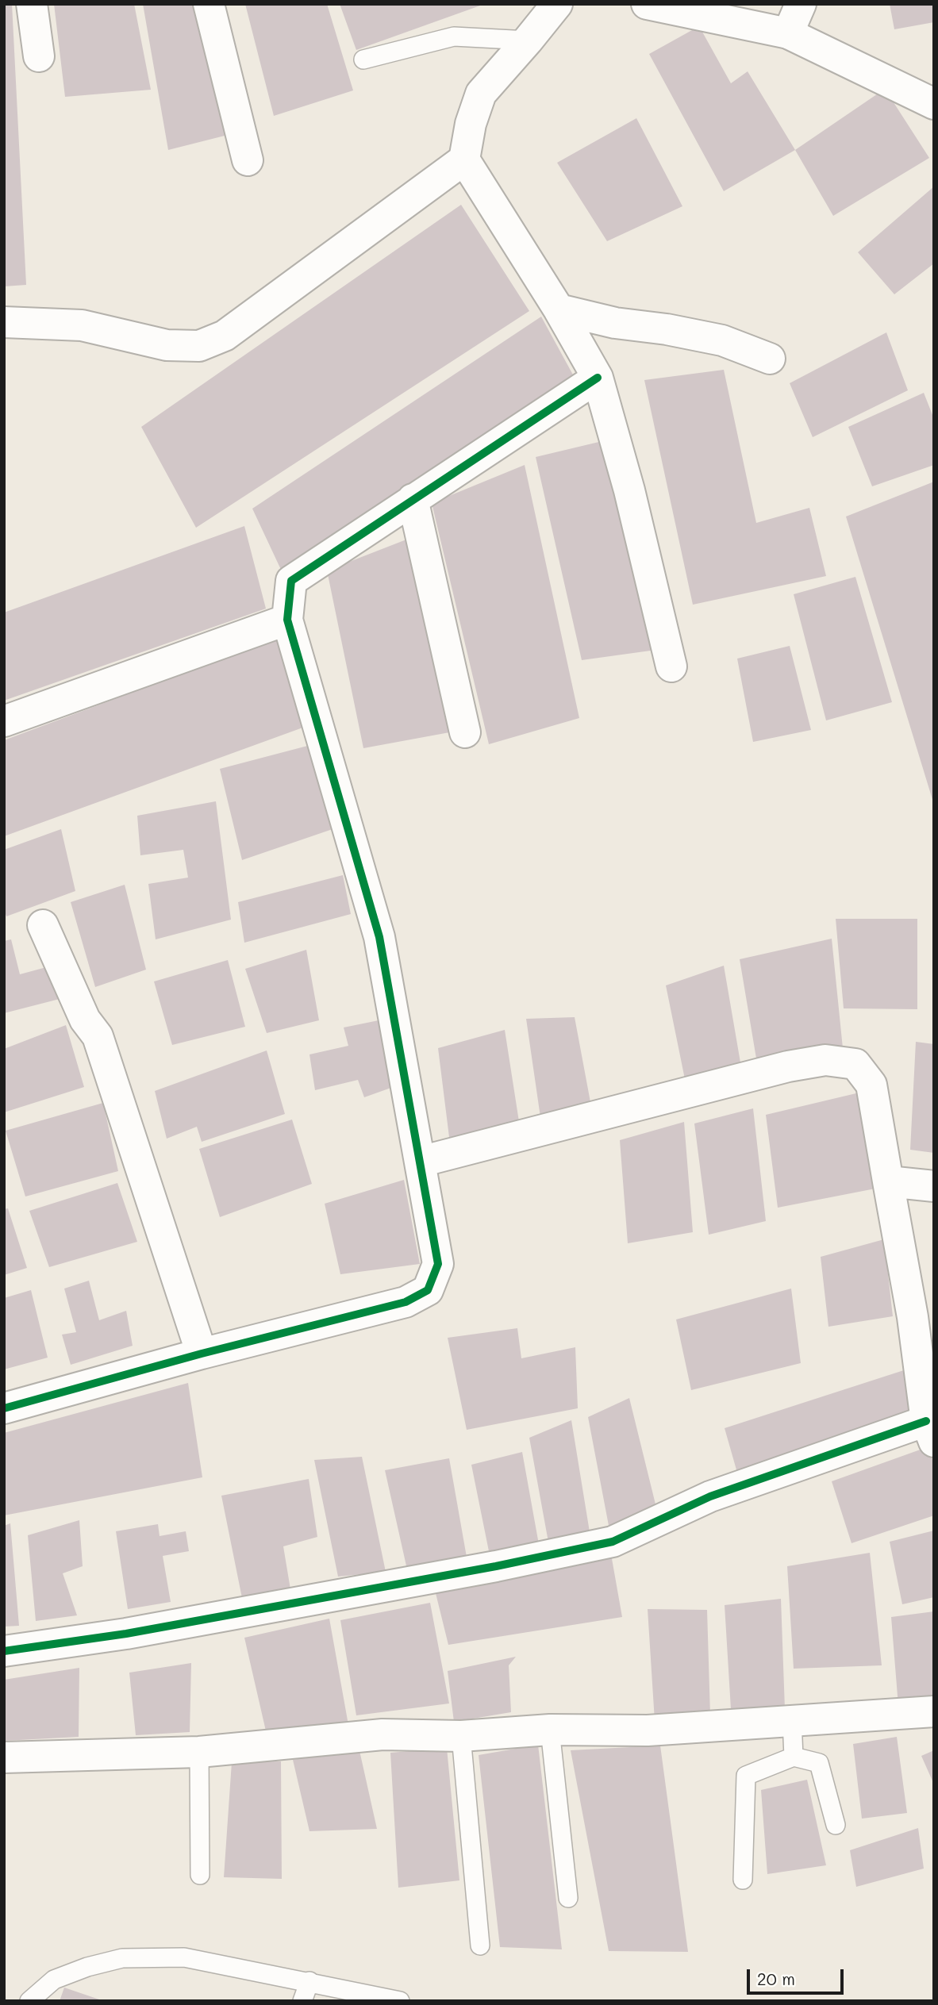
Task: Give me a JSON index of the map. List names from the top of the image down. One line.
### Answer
{"scale_bar":"20 m"}
